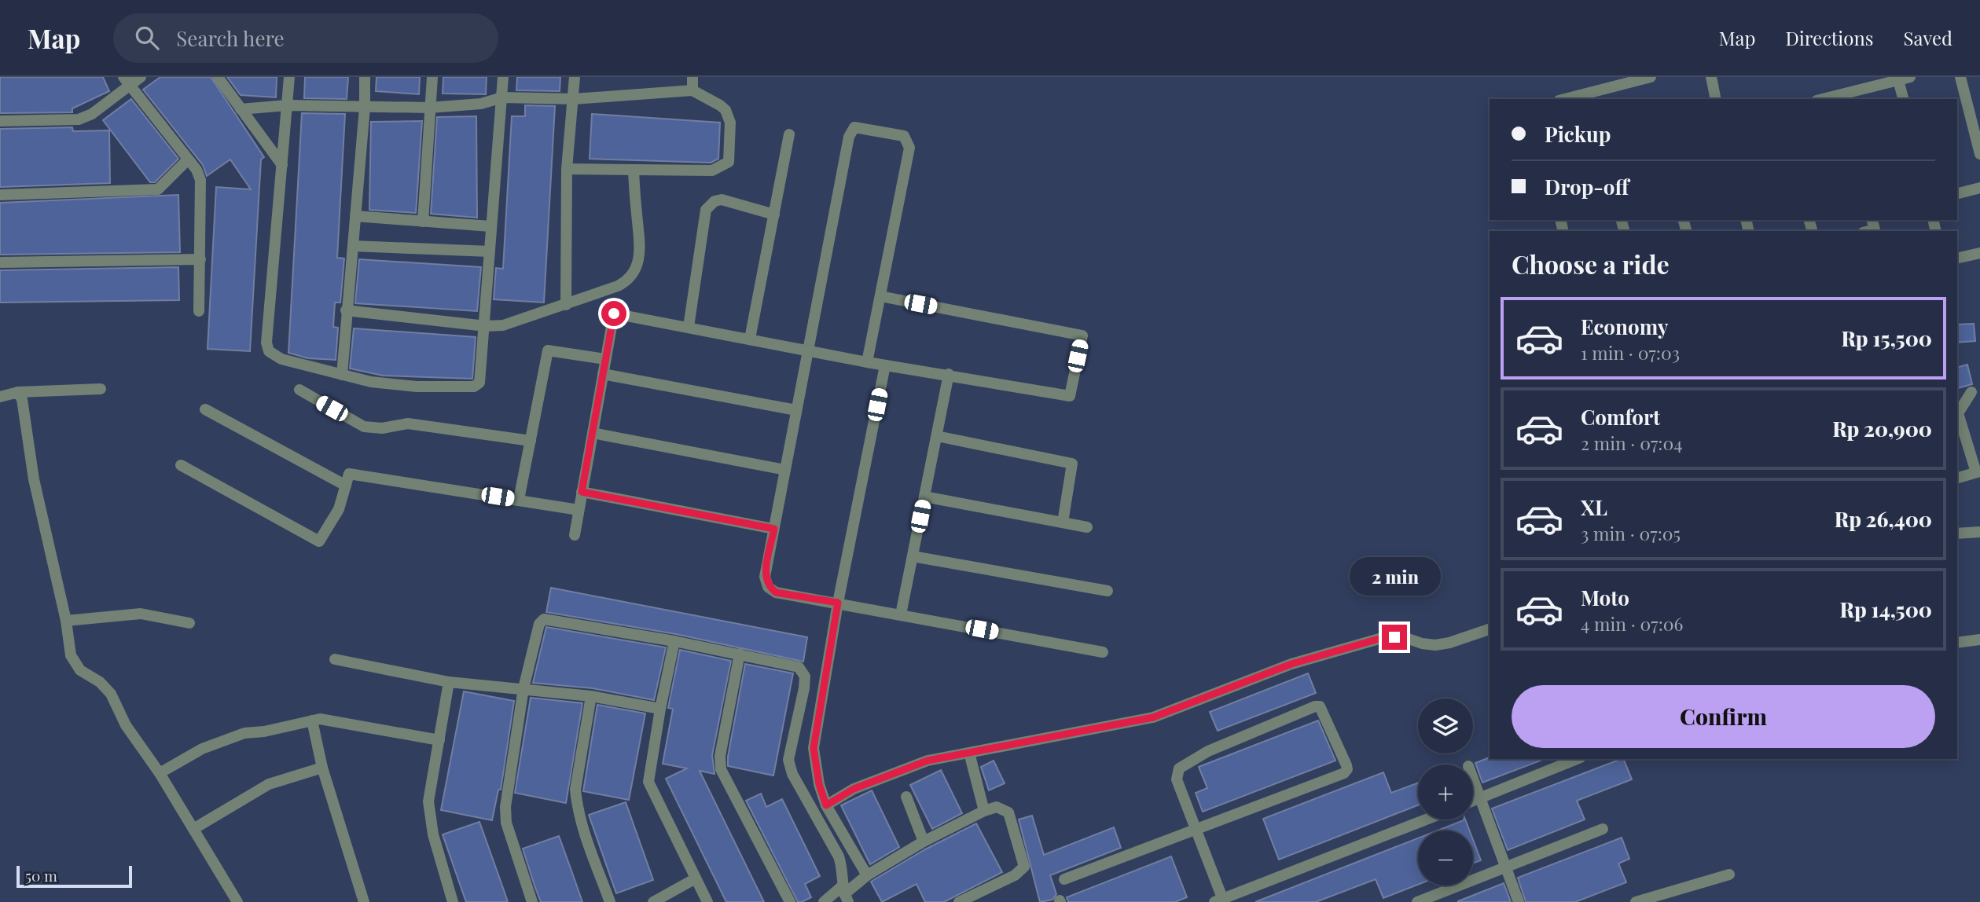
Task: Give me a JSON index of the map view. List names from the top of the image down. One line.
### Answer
{"scale_bar":"50 m","page":{"header":"Map","search":"Search here","nav":["Map","Directions","Saved"],"banner":["Pickup","Drop-off"],"heading":"Choose a ride","list":[{"name":"Economy","note":"1 min · 07:03","value":"Rp 15,500"},{"name":"Comfort","note":"2 min · 07:04","value":"Rp 20,900"},{"name":"XL","note":"3 min · 07:05","value":"Rp 26,400"},{"name":"Moto","note":"4 min · 07:06","value":"Rp 14,500"}],"bubble":"2 min","buttons":"Confirm","map_buttons":["+","−"],"scale":"50 m"}}
